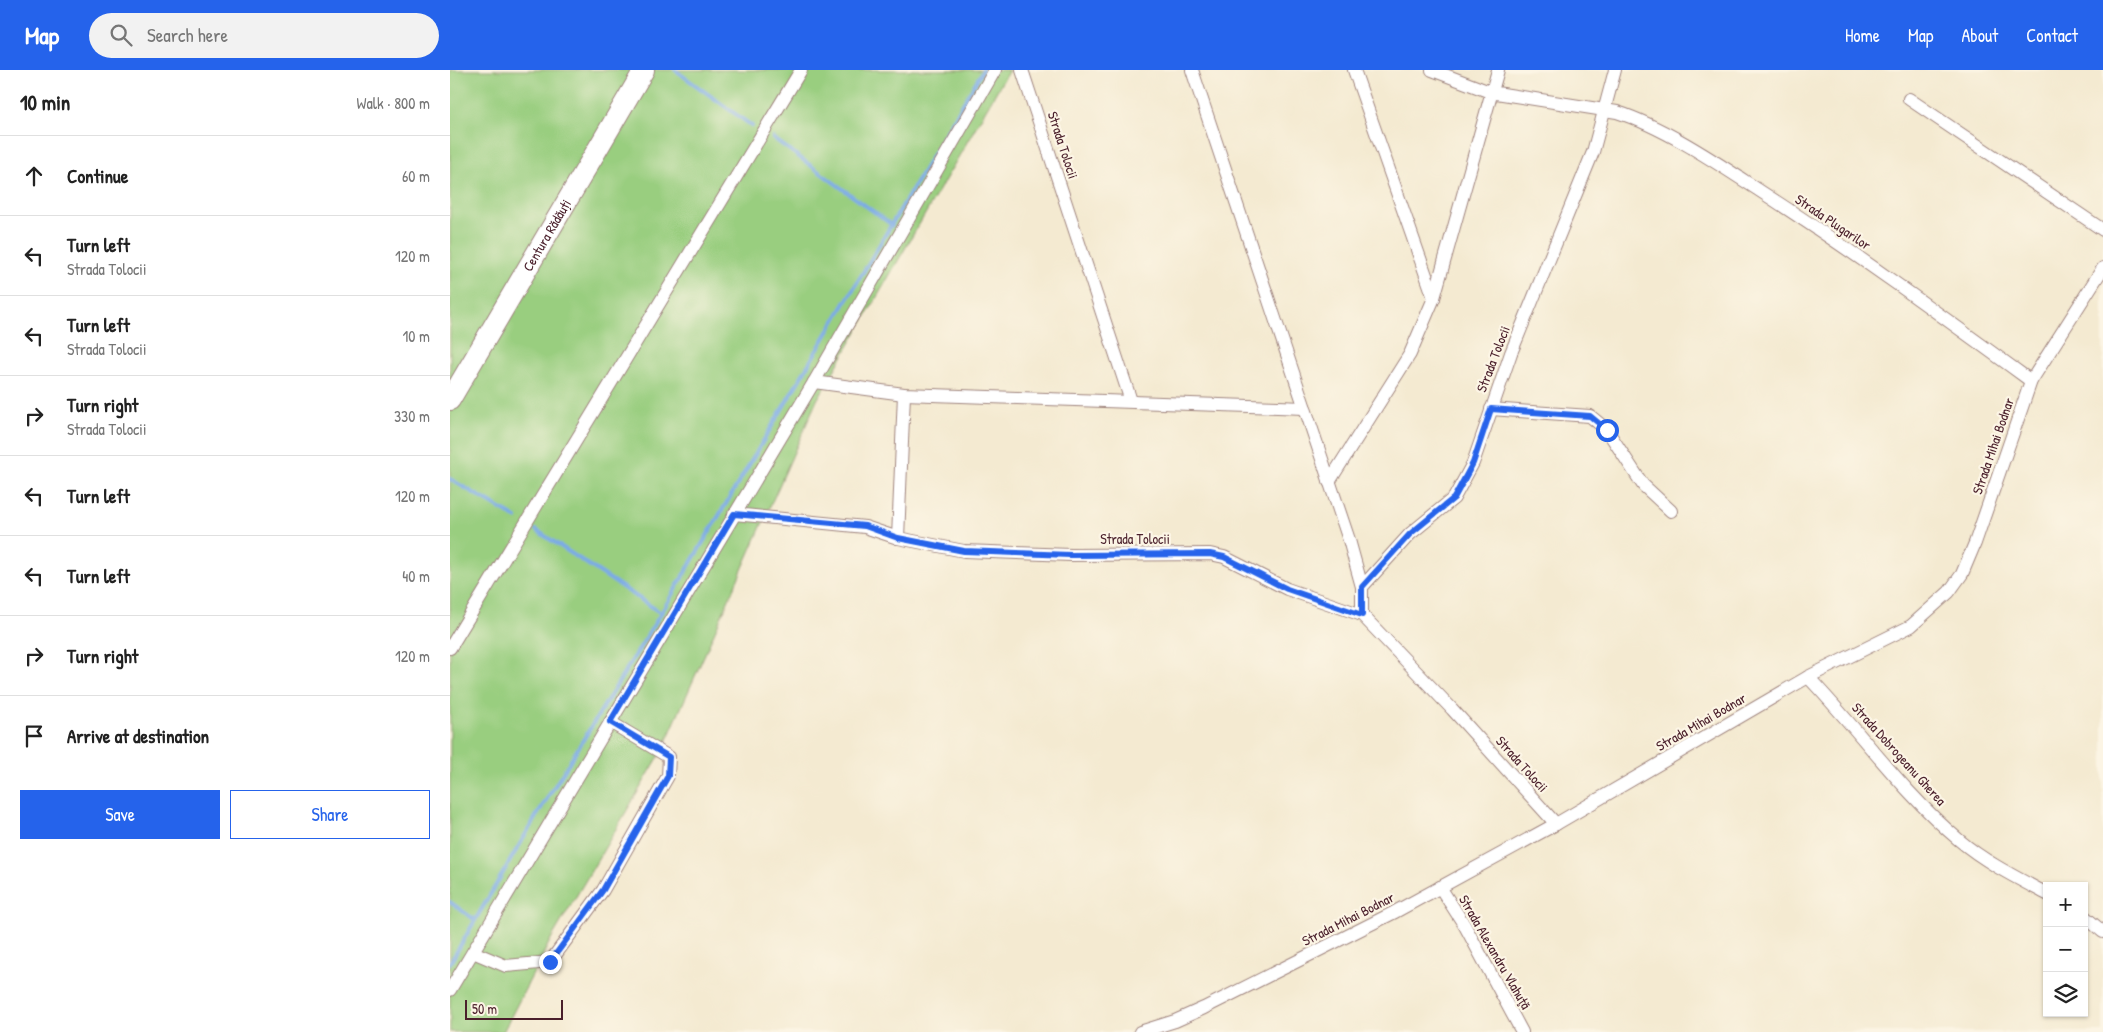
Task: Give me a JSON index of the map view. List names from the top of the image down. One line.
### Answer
{"streets":{"main road":["Centura Rădăuți"],"street":["Strada Tolocii","Strada Plugarilor","Strada Mihai Bodnar","Strada Dobrogeanu Gherea","Strada Alexandru Vlahuţă"]},"crossings":[["Strada Tolocii","Strada Plugarilor"],["Strada Tolocii","Strada Mihai Bodnar"],["Strada Plugarilor","Strada Mihai Bodnar"],["Strada Mihai Bodnar","Strada Dobrogeanu Gherea"],["Strada Mihai Bodnar","Strada Alexandru Vlahuţă"]],"scale_bar":"50 m","page":{"header":"Map","search":"Search here","nav":["Home","Map","About","Contact"],"heading":["10 min","Walk · 800 m"],"list":[["Continue","60 m"],["Turn left","Strada Tolocii","120 m"],["Turn left","Strada Tolocii","10 m"],["Turn right","Strada Tolocii","330 m"],["Turn left","120 m"],["Turn left","40 m"],["Turn right","120 m"],"Arrive at destination"],"buttons":["Save","Share"],"map_buttons":["+","−"],"scale":"50 m"}}
